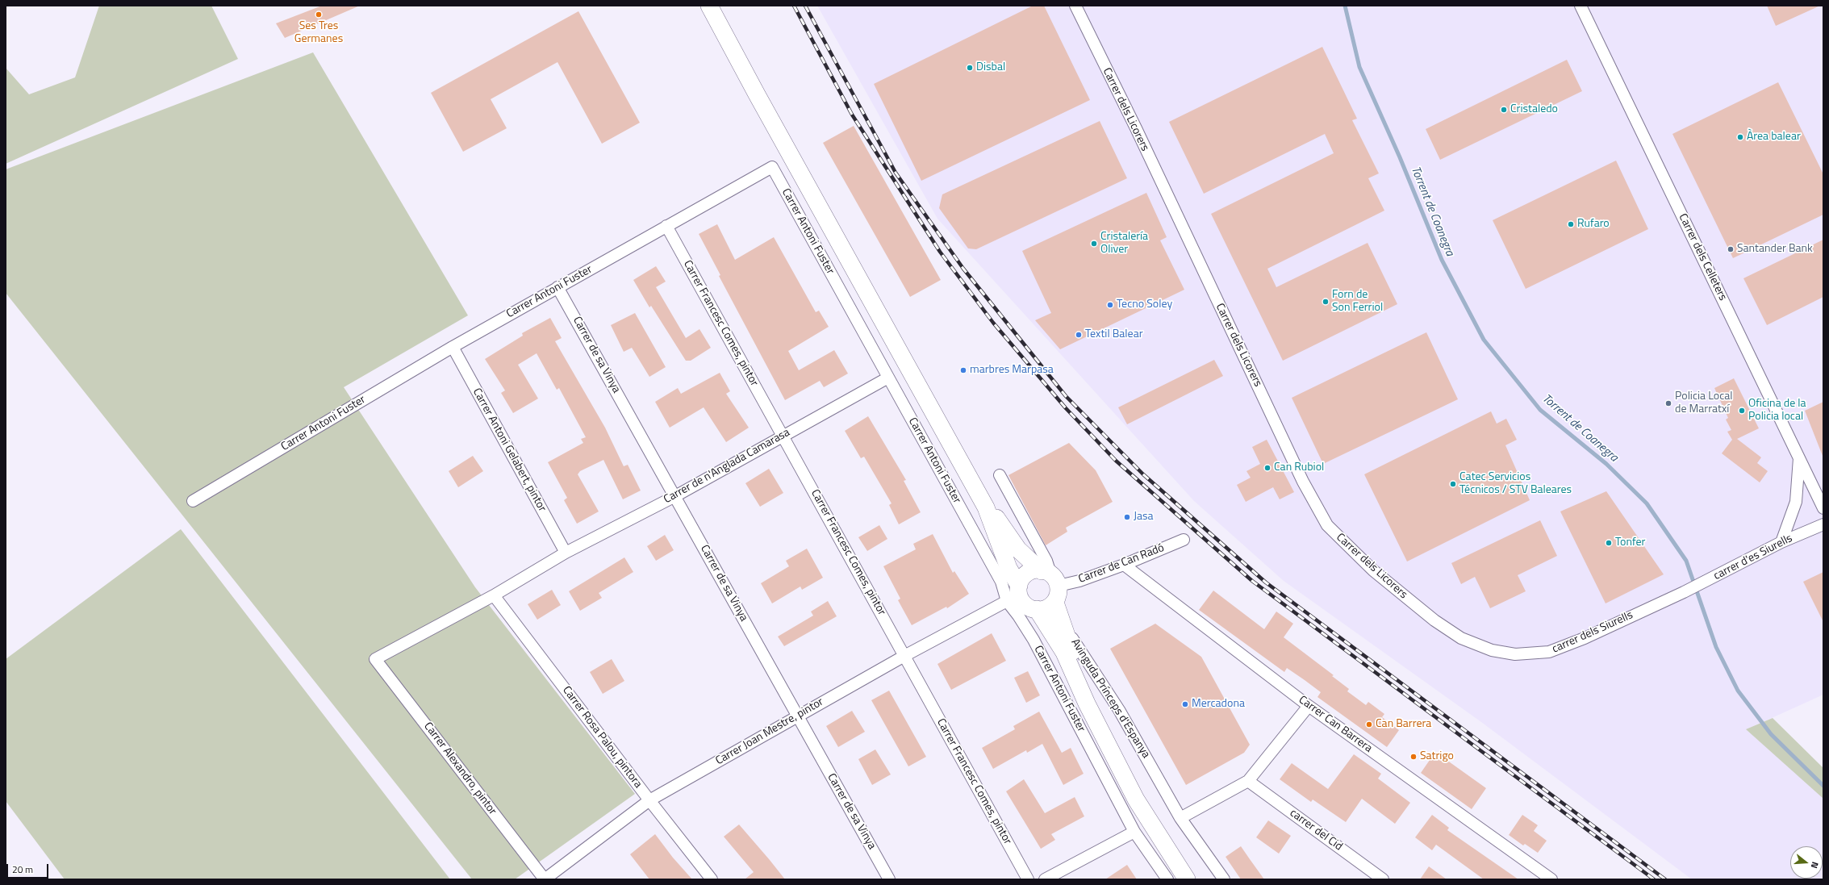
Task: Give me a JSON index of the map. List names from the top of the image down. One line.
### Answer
{"streets":{"street":["Carrer dels Licorers","Carrer Antoni Fuster","Carrer dels Celleters","Carrer Francesc Comes, pintor","Carrer de sa Vinya","Carrer Antoni Gelabert, pintor","Carrer de n'Anglada Camarasa","carrer d'es Siurells","Carrer de Can Radó","carrer dels Siurells","Avinguda Prínceps d'Espanya","Carrer Can Barrera","Carrer Joan Mestre, pintor","Carrer Rosa Palou, pintora","Carrer Alexandro, pintor","carrer del Cid"]},"crossings":[["Carrer dels Licorers","carrer dels Siurells"],["Carrer Antoni Fuster","Carrer Francesc Comes, pintor"],["Carrer Antoni Fuster","Carrer de sa Vinya"],["Carrer Antoni Fuster","Carrer Antoni Gelabert, pintor"],["Carrer Antoni Fuster","Carrer de n'Anglada Camarasa"],["Carrer Antoni Fuster","Carrer Joan Mestre, pintor"],["Carrer Francesc Comes, pintor","Carrer de n'Anglada Camarasa"],["Carrer Francesc Comes, pintor","Carrer Joan Mestre, pintor"],["Carrer de sa Vinya","Carrer de n'Anglada Camarasa"],["Carrer de sa Vinya","Carrer Joan Mestre, pintor"],["Carrer Antoni Gelabert, pintor","Carrer de n'Anglada Camarasa"],["Carrer de n'Anglada Camarasa","Carrer Rosa Palou, pintora"],["Carrer de n'Anglada Camarasa","Carrer Alexandro, pintor"],["carrer d'es Siurells","carrer dels Siurells"],["Carrer de Can Radó","Avinguda Prínceps d'Espanya"],["Carrer de Can Radó","Carrer Can Barrera"],["Carrer Joan Mestre, pintor","Carrer Rosa Palou, pintora"],["Carrer Joan Mestre, pintor","Carrer Alexandro, pintor"]],"water":["Torrent de Coanegra"],"places":["Ses Tres Germanes","Disbal","Cristaledo","Àrea balear","Rufaro","Cristalería Oliver","Santander Bank","Forn de Son Ferriol","Tecno Soley","Textil Balear","marbres Marpasa","Policia Local de Marratxí","Oficina de la Policia local","Can Rubiol","Catec Servicios Técnicos / STV Baleares","Jasa","Tonfer","Mercadona","Can Barrera","Satrigo"],"scale_bar":"20 m","north":"right"}
